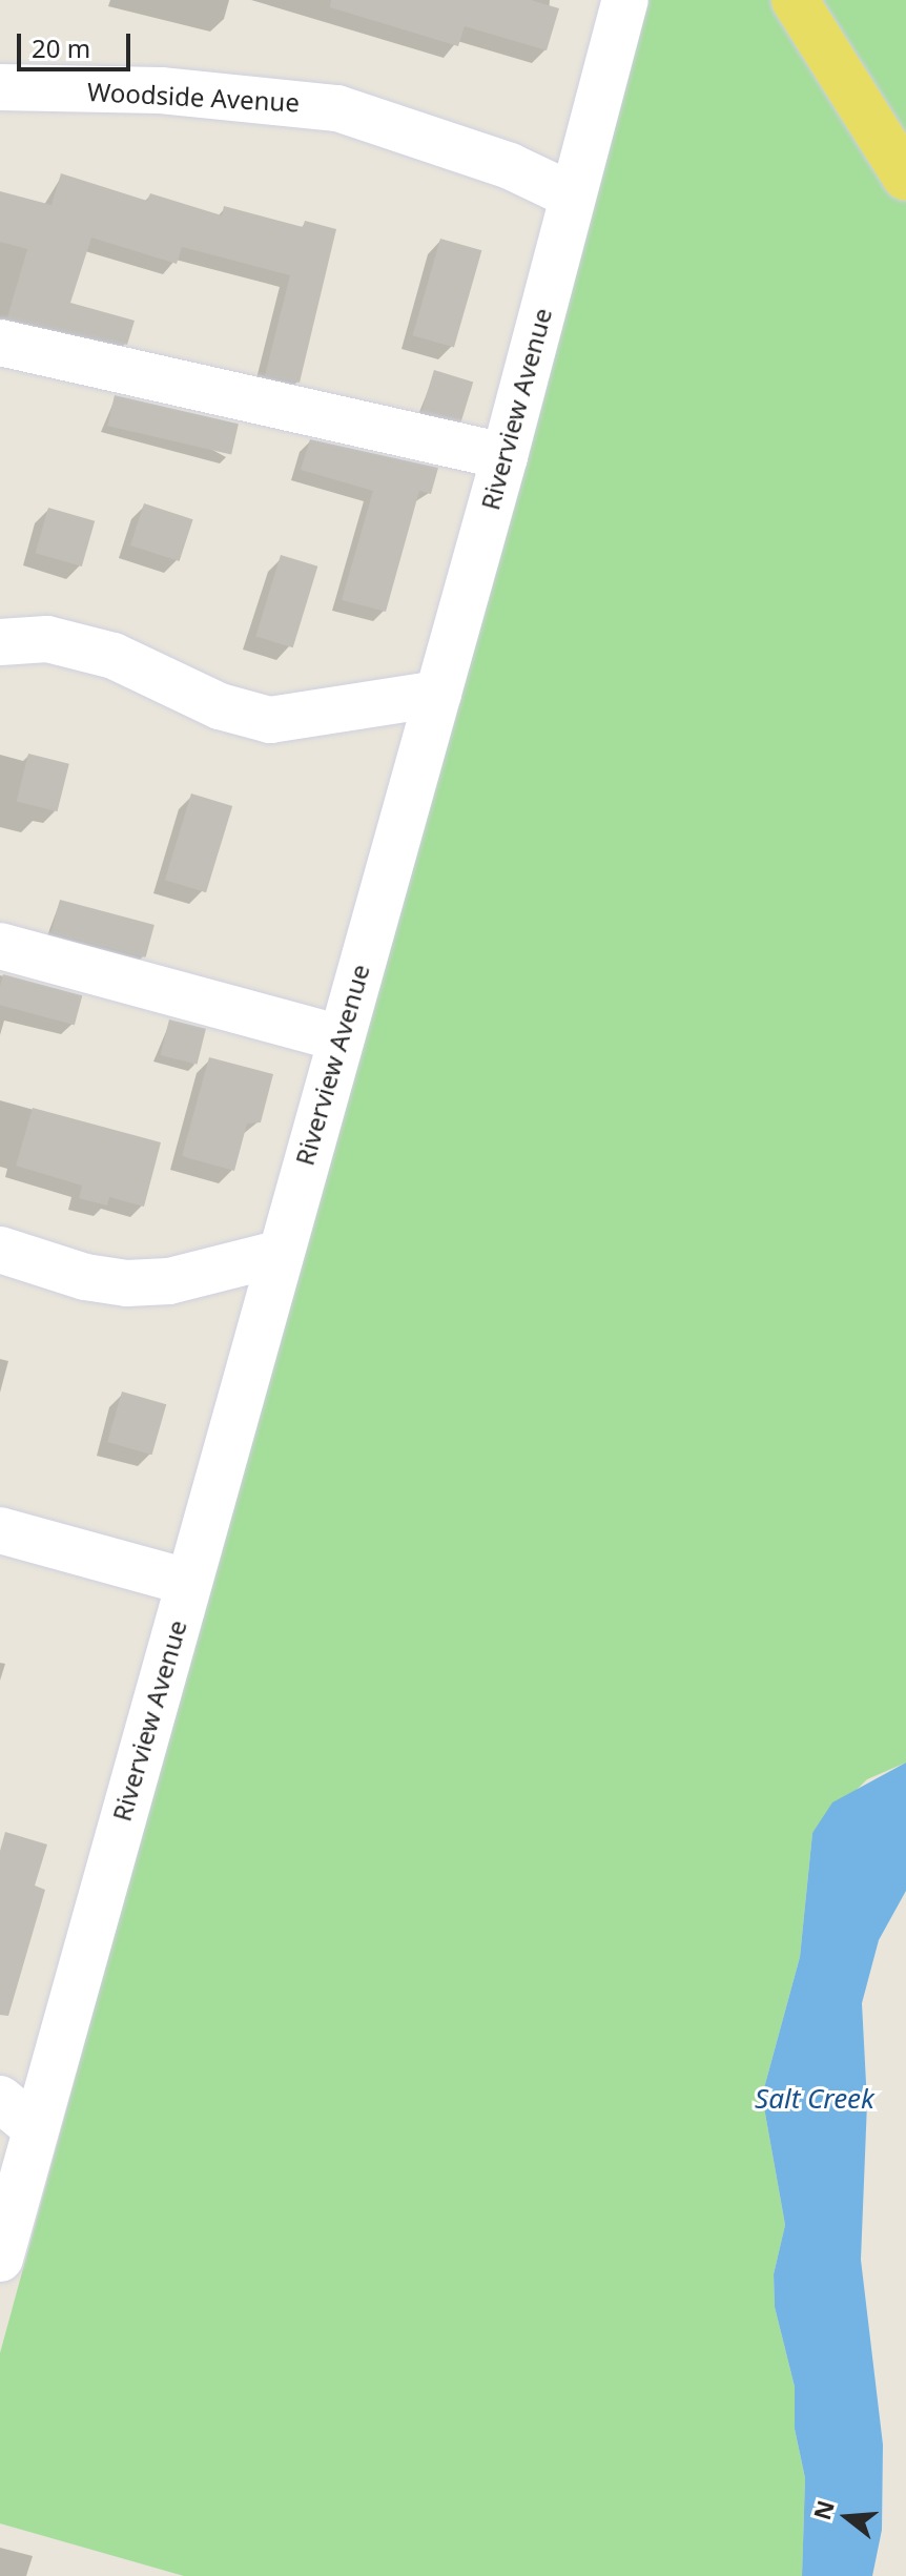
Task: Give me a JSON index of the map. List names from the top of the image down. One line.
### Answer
{"streets":{"street":["Woodside Avenue","Riverview Avenue"]},"crossings":[["Woodside Avenue","Riverview Avenue"]],"water":["Salt Creek"],"scale_bar":"20 m","north":"left"}
